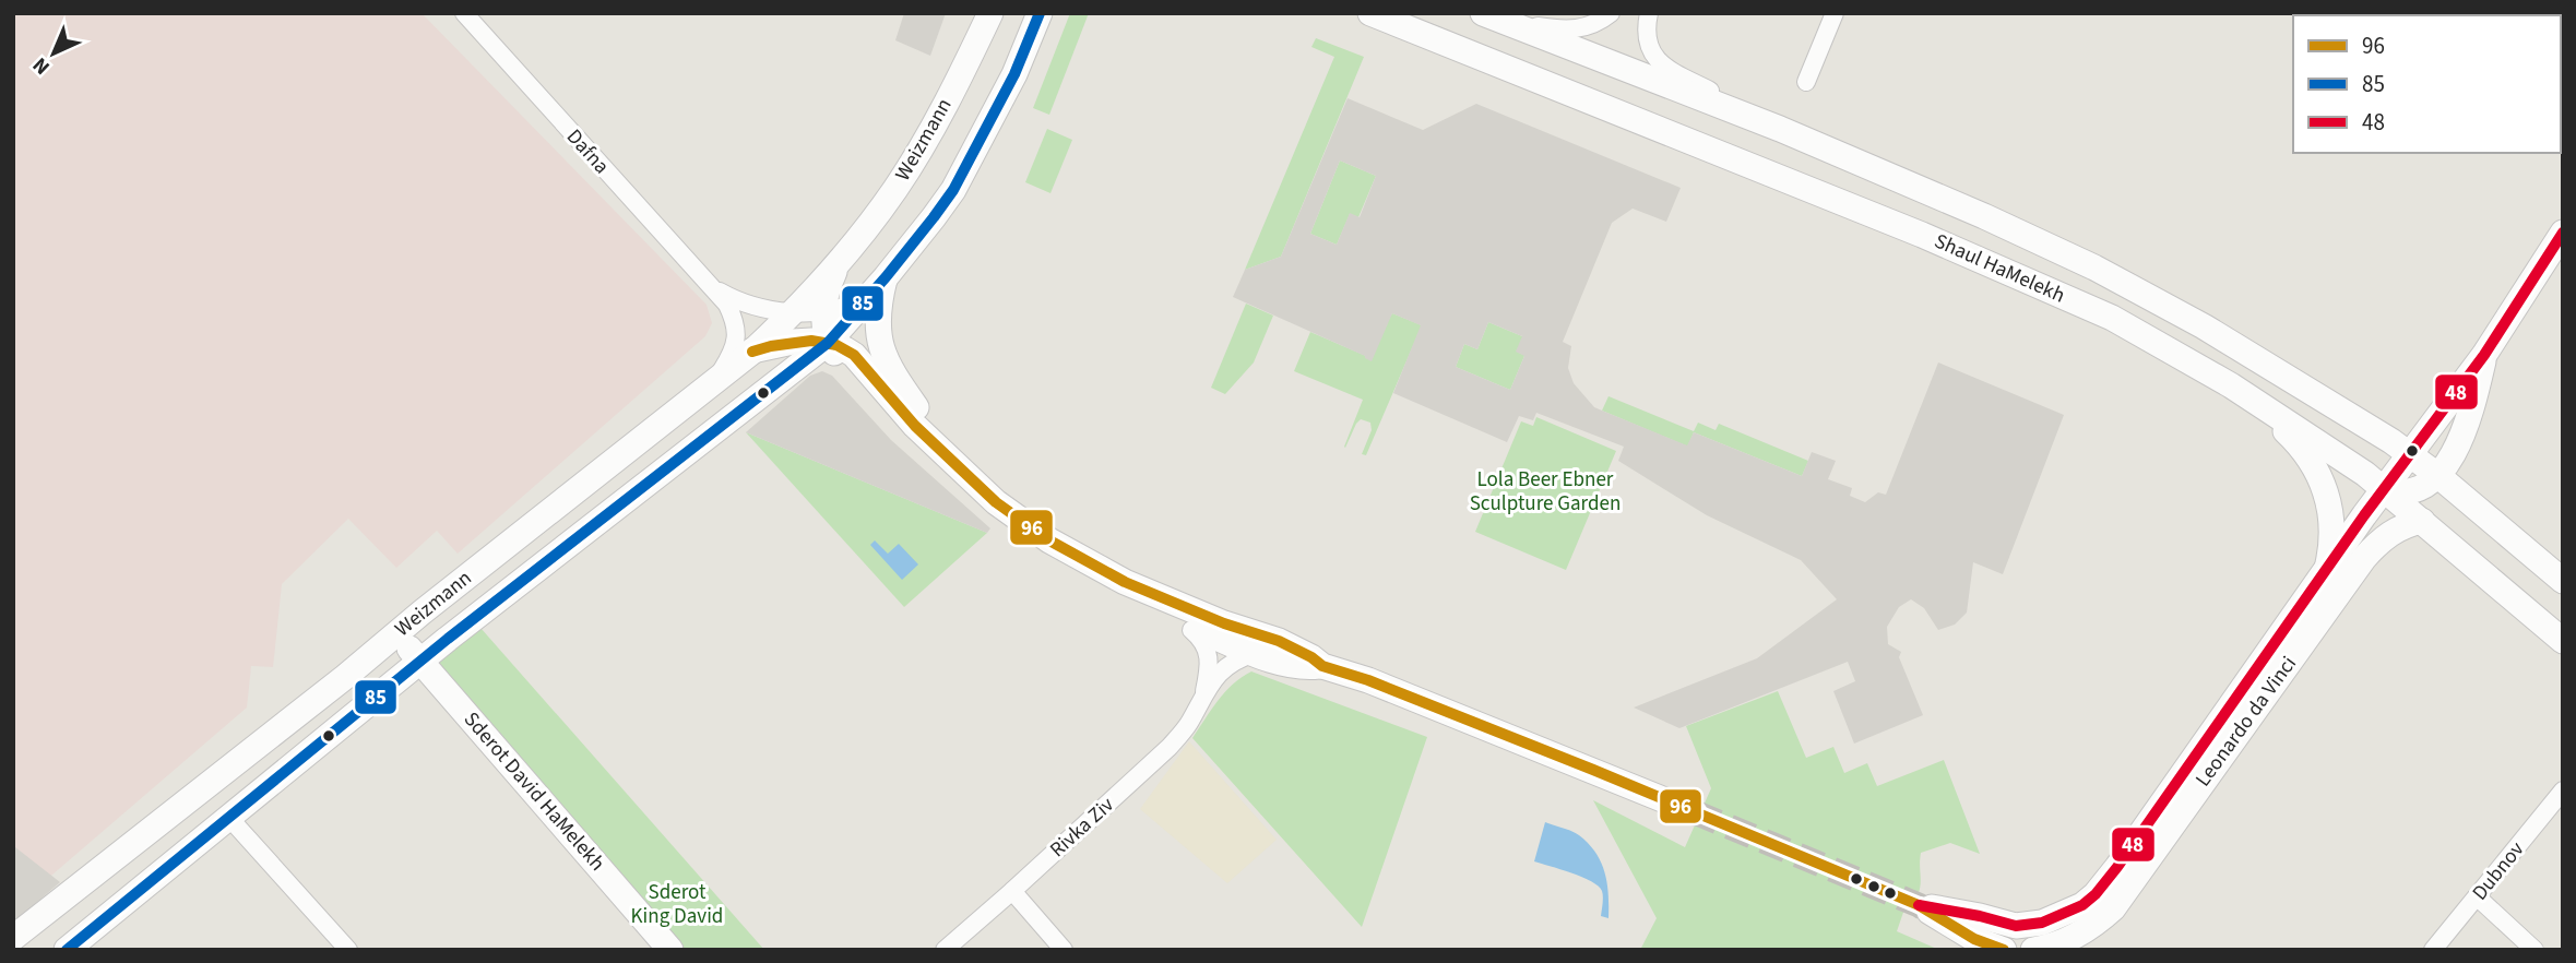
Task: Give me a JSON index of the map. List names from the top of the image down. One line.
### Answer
{"streets":{"street":["Weizmann","Dafna","Shaul HaMelekh","Leonardo da Vinci","Sderot David HaMelekh","Rivka Ziv","Dubnov"]},"crossings":[["Weizmann","Dafna"],["Weizmann","Sderot David HaMelekh"],["Shaul HaMelekh","Leonardo da Vinci"]],"parks":["Lola Beer Ebner Sculpture Garden","Sderot King David"],"lines":["transit line 85","transit line 48","transit line 96"],"legend":["96","85","48"],"north":"bottom left"}
